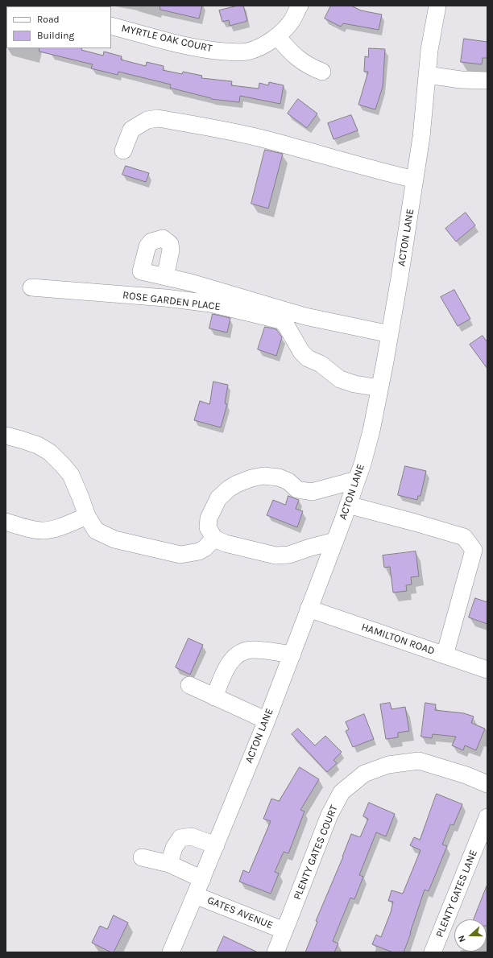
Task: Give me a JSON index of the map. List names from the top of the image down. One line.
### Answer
{"streets":{"street":["MYRTLE OAK COURT","ACTON LANE","ROSE GARDEN PLACE","HAMILTON ROAD","PLENTY GATES COURT","PLENTY GATES LANE","GATES AVENUE"]},"crossings":[["ACTON LANE","ROSE GARDEN PLACE"],["ACTON LANE","HAMILTON ROAD"],["ACTON LANE","GATES AVENUE"],["PLENTY GATES COURT","GATES AVENUE"]],"legend":["Road","Building"],"north":"left"}
